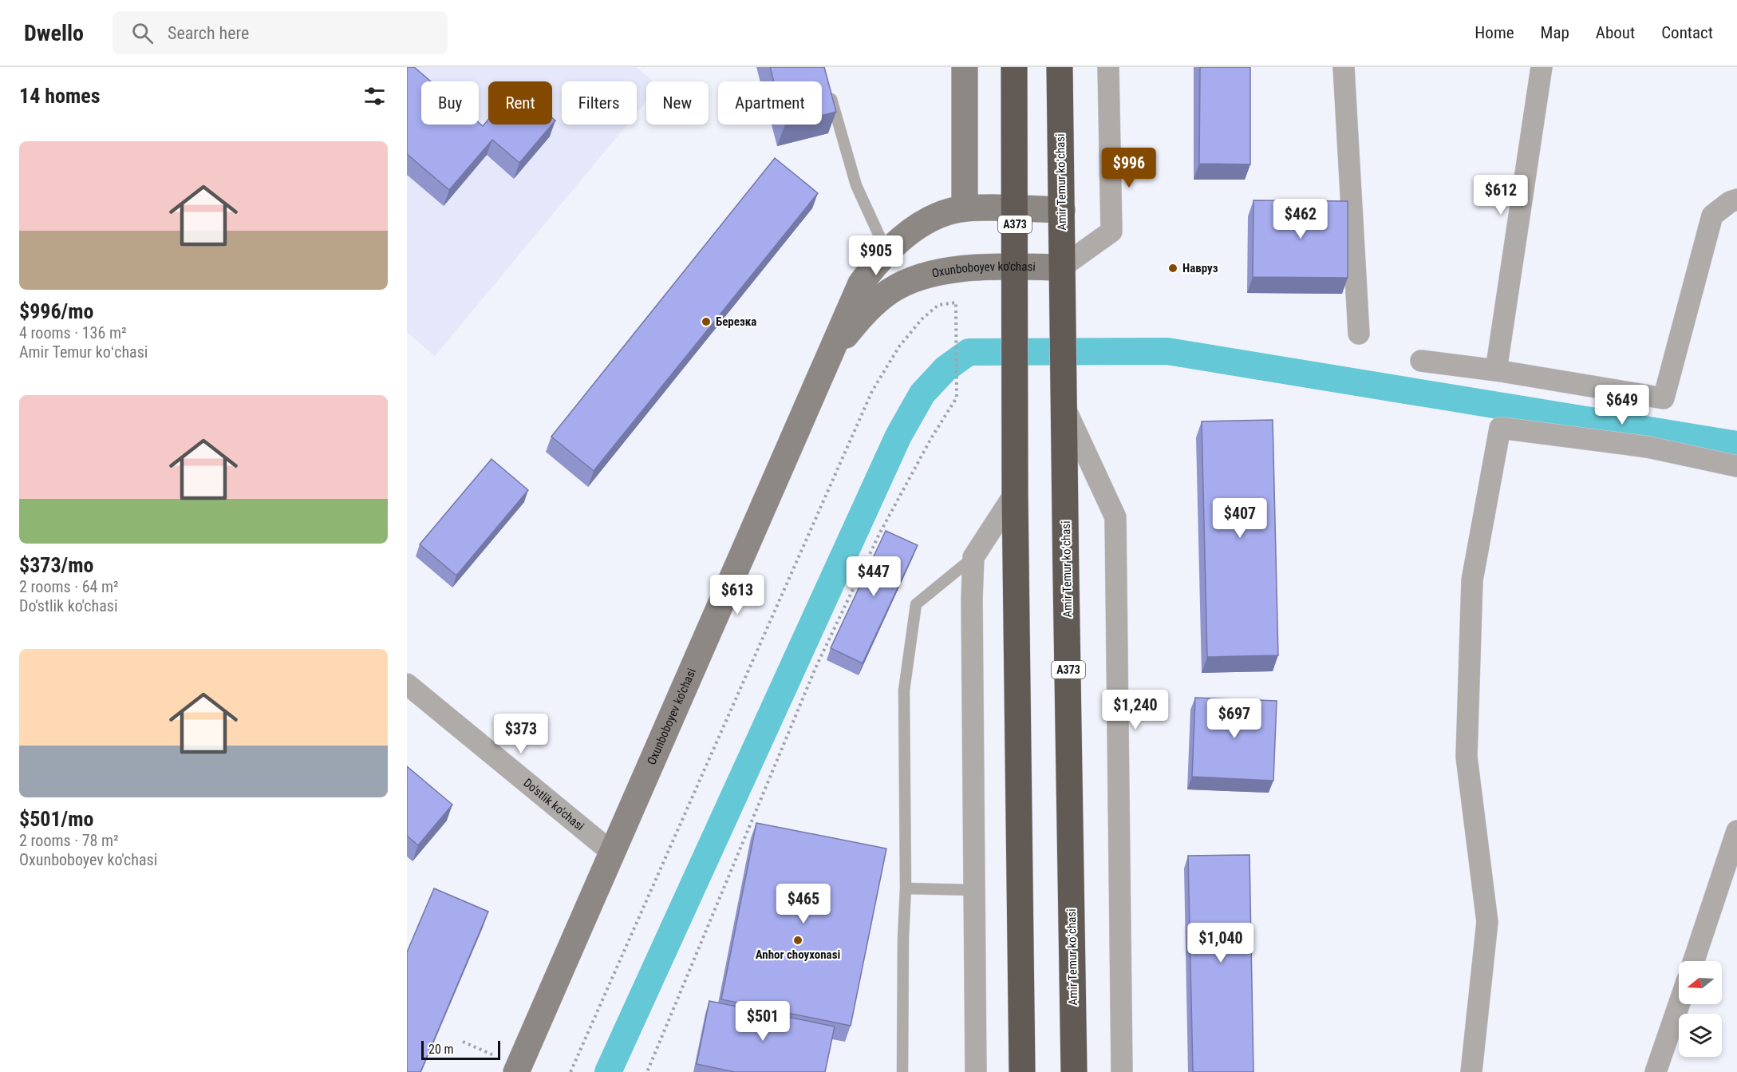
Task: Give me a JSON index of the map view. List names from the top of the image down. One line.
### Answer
{"streets":{"highway":["Amir Temur koʻchasi","A373"],"main road":["Oxunboboyev ko'chasi"],"street":["Do'stlik ko'chasi"]},"crossings":[["Amir Temur koʻchasi","Oxunboboyev ko'chasi"],["A373","Oxunboboyev ko'chasi"],["Oxunboboyev ko'chasi","Do'stlik ko'chasi"]],"places":["Навруз","Березка","Anhor choyxonasi"],"scale_bar":"20 m","north":"left","page":{"header":"Dwello","search":"Search here","nav":["Home","Map","About","Contact"],"heading":"14 homes","chip":["Buy","Rent","Filters","New","Apartment"],"list":[{"name":"$996/mo","note":"4 rooms · 136 m² · Amir Temur koʻchasi"},{"name":"$373/mo","note":"2 rooms · 64 m² · Do'stlik ko'chasi"},{"name":"$501/mo","note":"2 rooms · 78 m² · Oxunboboyev ko'chasi"}],"price":["$996","$612","$462","$905","$649","$407","$447","$613","$1,240","$697","$373","$465","$1,040","$501"],"scale":"20 m"}}
